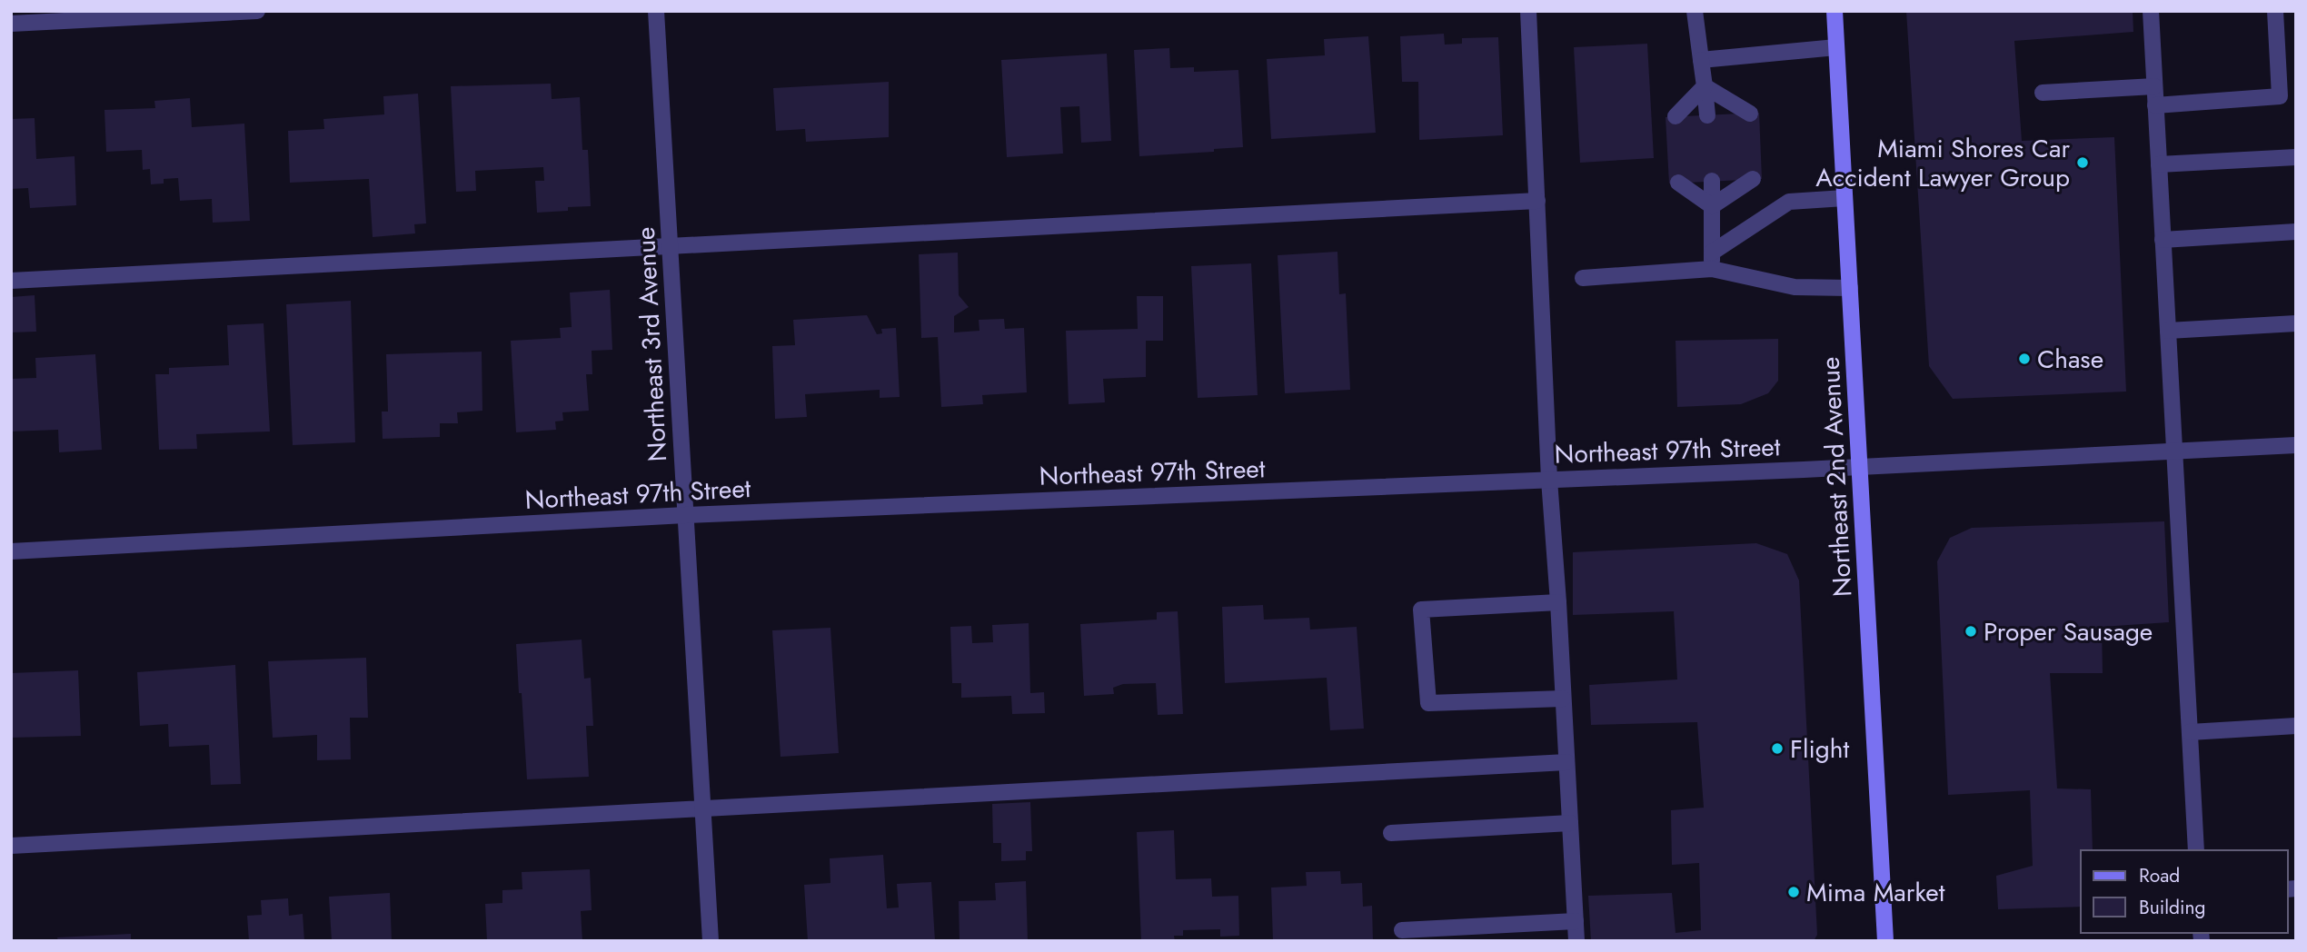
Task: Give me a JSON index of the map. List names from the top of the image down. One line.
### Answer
{"streets":{"main road":["Northeast 2nd Avenue"],"street":["Northeast 3rd Avenue","Northeast 97th Street"]},"crossings":[["Northeast 3rd Avenue","Northeast 97th Street"],["Northeast 97th Street","Northeast 2nd Avenue"]],"places":["Miami Shores Car Accident Lawyer Group","Chase","Proper Sausage","Flight","Mima Market"],"legend":["Road","Building"]}
